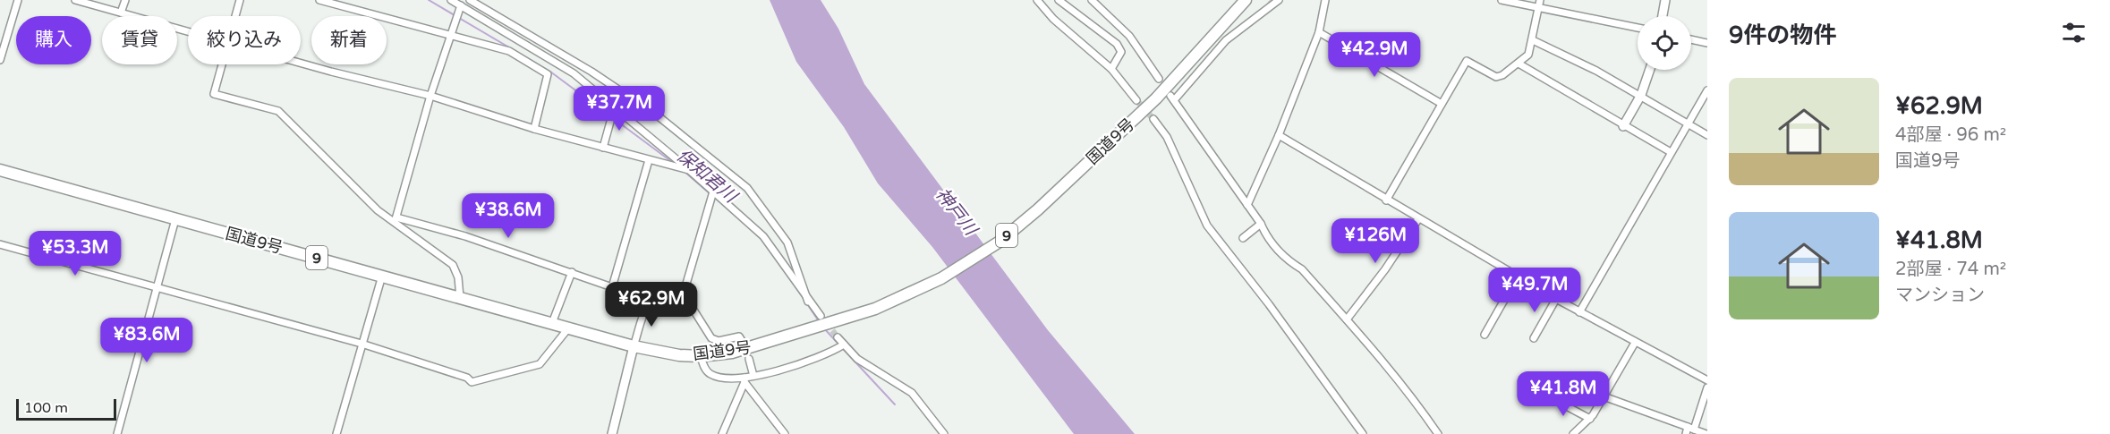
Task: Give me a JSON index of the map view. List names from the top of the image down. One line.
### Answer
{"streets":{"highway":["国道9号","9"]},"water":["保知君川","神戸川"],"scale_bar":"100 m","page":{"heading":"9件の物件","chip":["購入","賃貸","絞り込み","新着"],"price":["¥42.9M","¥37.7M","¥38.6M","¥126M","¥53.3M","¥49.7M","¥62.9M","¥83.6M","¥41.8M"],"list":[{"name":"¥62.9M","note":"4部屋 · 96 m² · 国道9号"},{"name":"¥41.8M","note":"2部屋 · 74 m² · マンション"}],"scale":"100 m"}}
